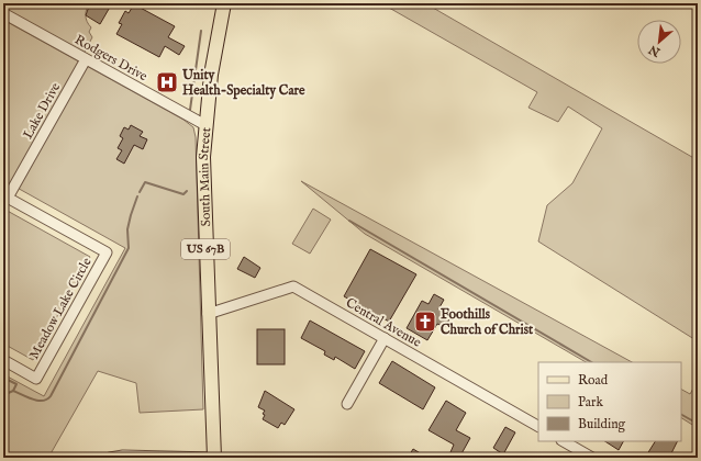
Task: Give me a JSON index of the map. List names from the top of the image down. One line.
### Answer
{"streets":{"main road":["South Main Street","US 67B"],"street":["Rodgers Drive","Lake Drive","Meadow Lake Circle","Central Avenue"]},"crossings":[["Rodgers Drive","Lake Drive"],["Rodgers Drive","South Main Street"],["Lake Drive","Meadow Lake Circle"],["South Main Street","Central Avenue"]],"places":{"hospital":["Unity Health-Specialty Care"],"church":["Foothills Church of Christ"]},"legend":["Road","Park","Building"],"north":"bottom left"}
